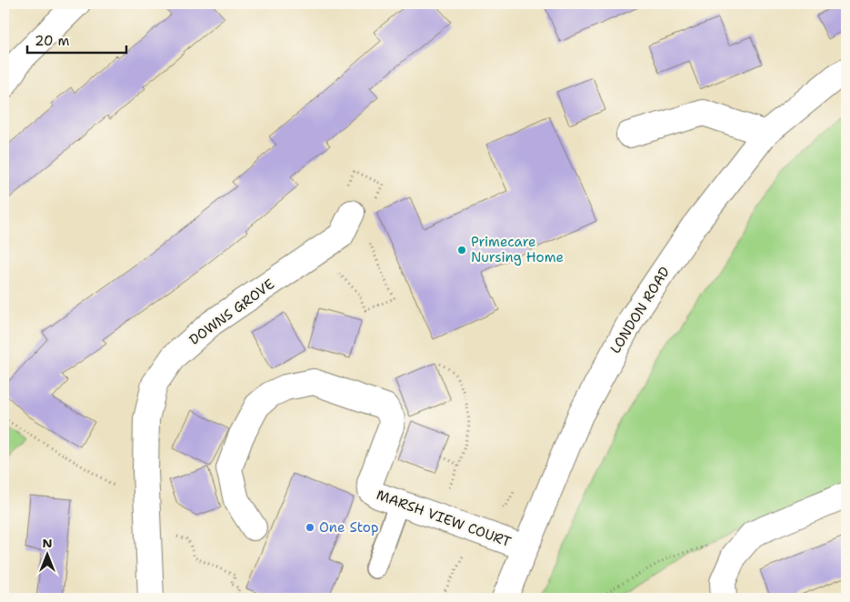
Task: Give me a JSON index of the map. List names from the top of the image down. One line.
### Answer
{"streets":{"street":["LONDON ROAD","DOWNS GROVE","MARSH VIEW COURT"]},"crossings":[["LONDON ROAD","MARSH VIEW COURT"]],"places":["Primecare Nursing Home","One Stop"],"scale_bar":"20 m","north":"top"}
